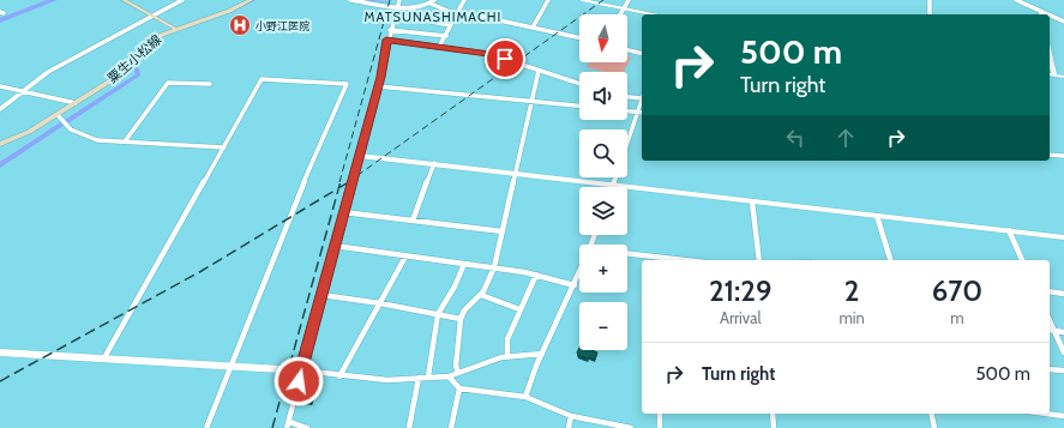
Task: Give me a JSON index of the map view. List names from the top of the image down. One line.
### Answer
{"streets":{"main road":["粟生小松線"]},"districts":["MATSUNASHIMACHI"],"places":{"hospital":["小野江医院"]},"north":"bottom","page":{"map_buttons":["+","−"],"turn":["500 m","Turn right"],"eta":["21:29","Arrival","2","min","670","m"],"list":[{"name":"Turn right","value":"500 m"}]}}
